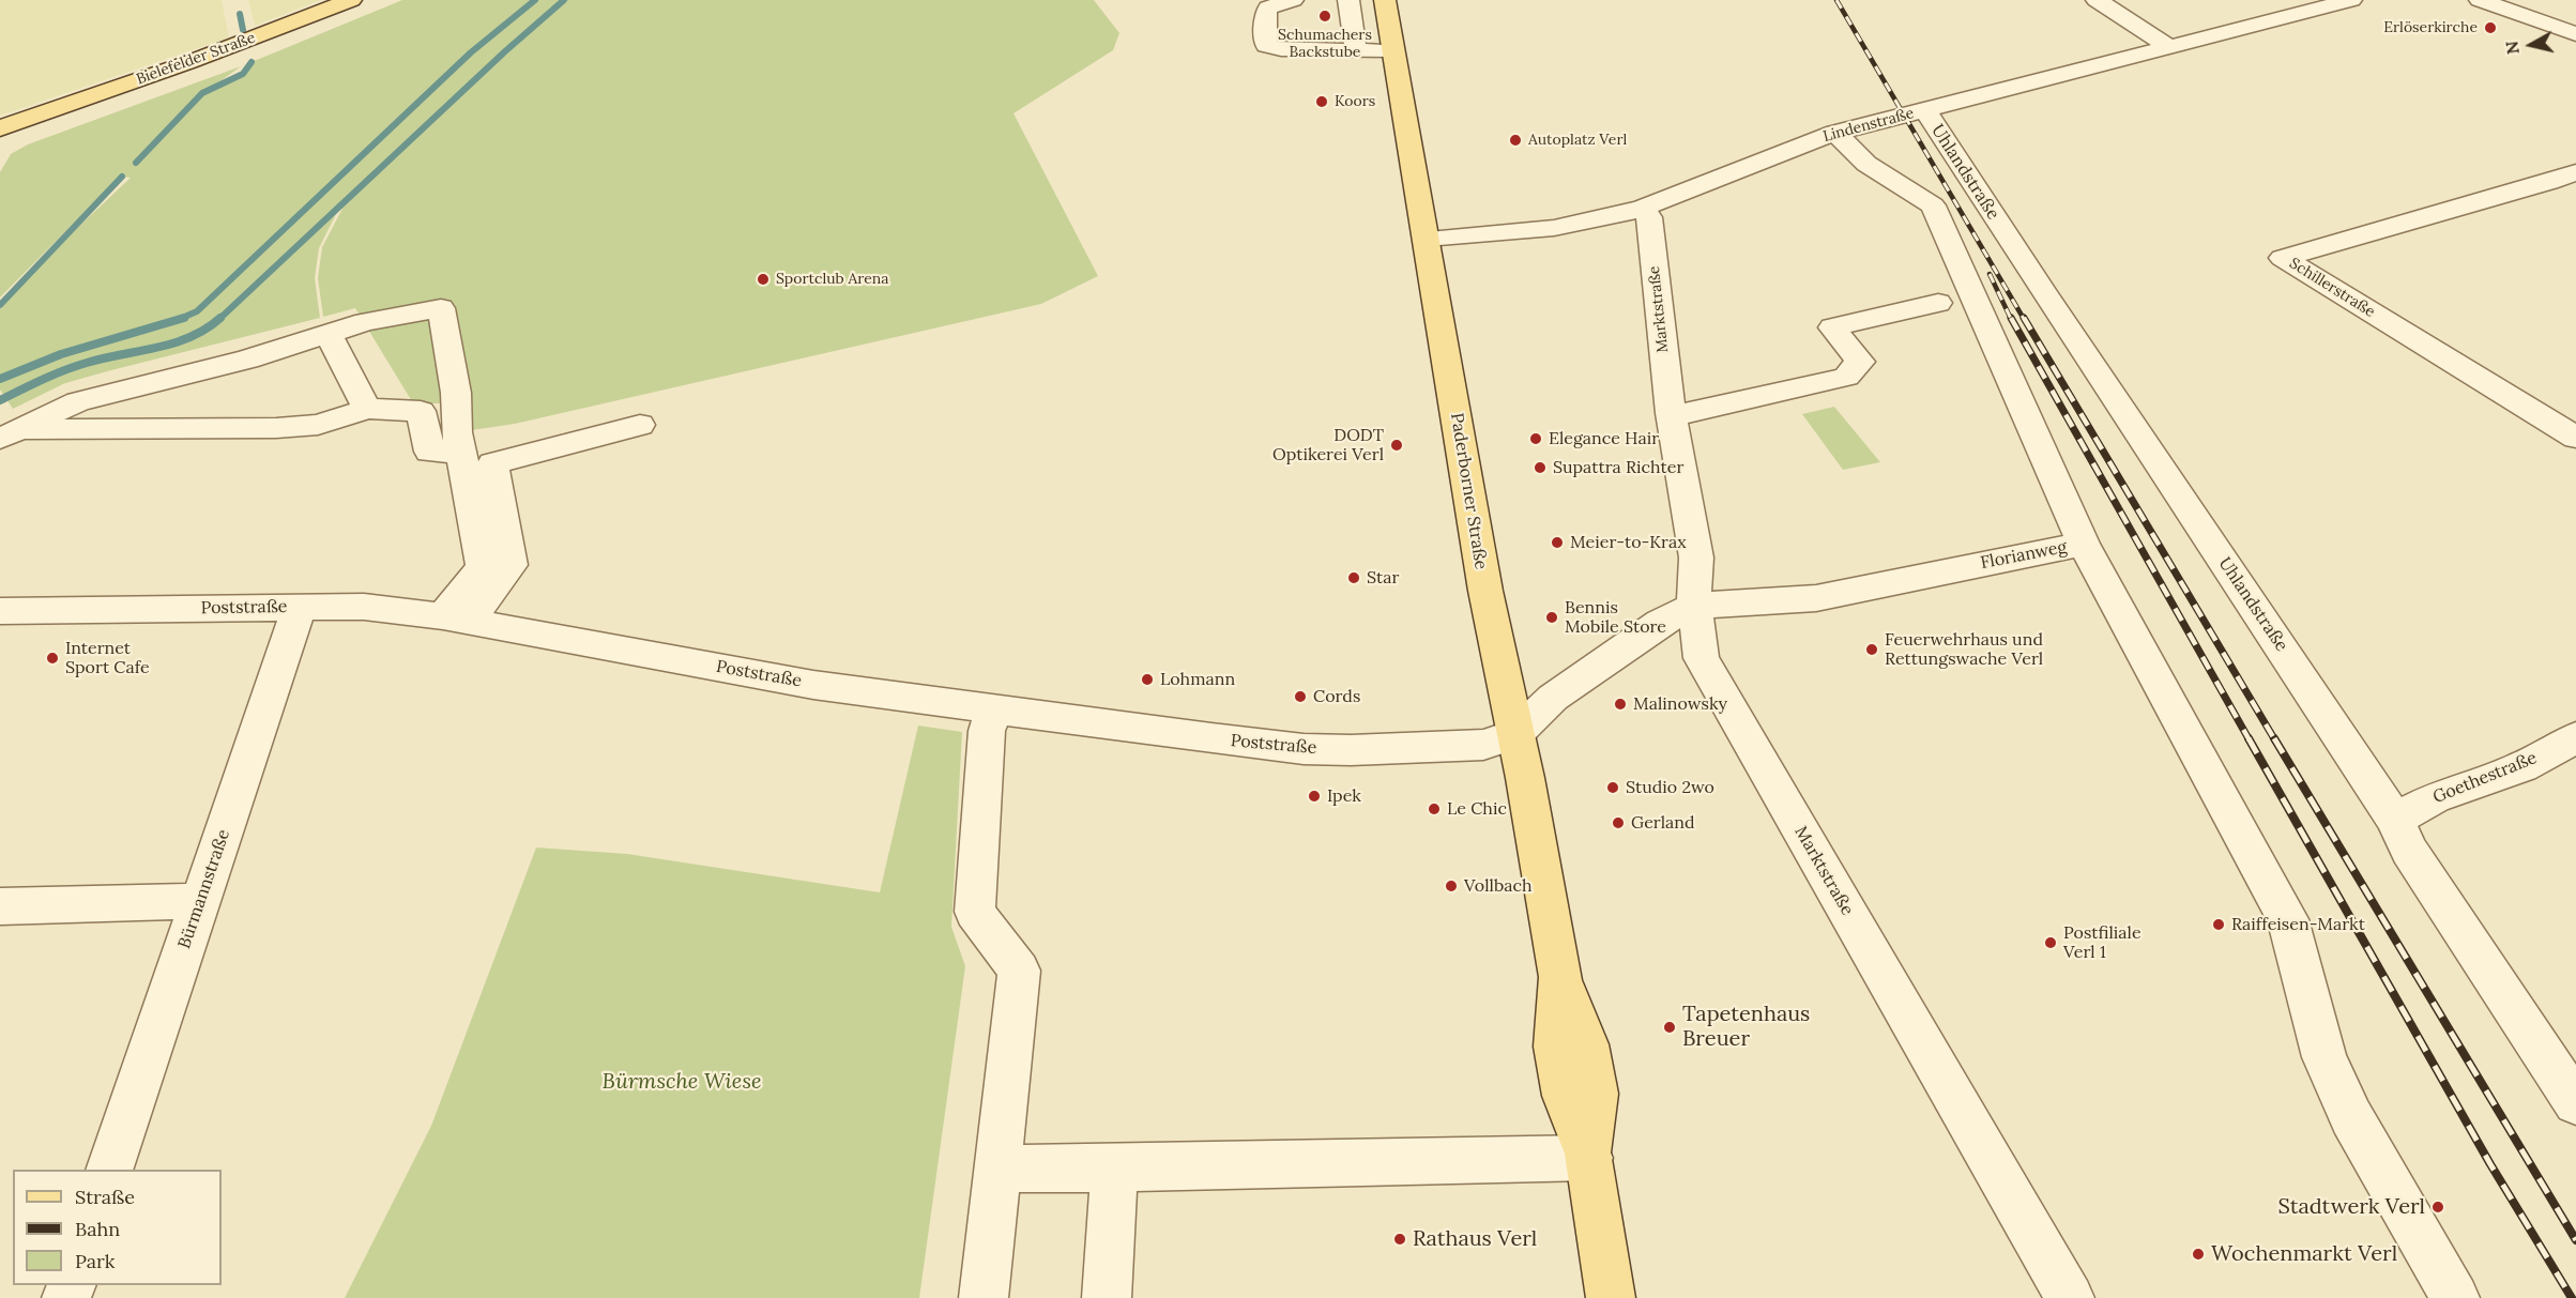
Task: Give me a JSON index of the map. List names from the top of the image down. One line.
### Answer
{"streets":{"main road":["Bielefelder Straße","Paderborner Straße"],"street":["Lindenstraße","Uhlandstraße","Schillerstraße","Marktstraße","Florianweg","Poststraße","Goethestraße","Bürmannstraße"]},"crossings":[["Lindenstraße","Uhlandstraße"],["Lindenstraße","Marktstraße"],["Lindenstraße","Paderborner Straße"],["Lindenstraße","Florianweg"],["Uhlandstraße","Goethestraße"],["Marktstraße","Florianweg"],["Paderborner Straße","Florianweg"],["Paderborner Straße","Poststraße"],["Florianweg","Poststraße"],["Poststraße","Bürmannstraße"]],"parks":["Bürmsche Wiese"],"places":["Schumachers Backstube","Erlöserkirche","Koors","Autoplatz Verl","Sportclub Arena","Elegance Hair","DODT Optikerei Verl","Supattra Richter","Meier-to-Krax","Star","Bennis Mobile Store","Feuerwehrhaus und Rettungswache Verl","Internet Sport Cafe","Lohmann","Cords","Malinowsky","Studio 2wo","Ipek","Le Chic","Gerland","Vollbach","Raiffeisen-Markt","Postfiliale Verl 1","Tapetenhaus Breuer","Stadtwerk Verl","Rathaus Verl","Wochenmarkt Verl"],"legend":["Straße","Bahn","Park"],"north":"left"}
